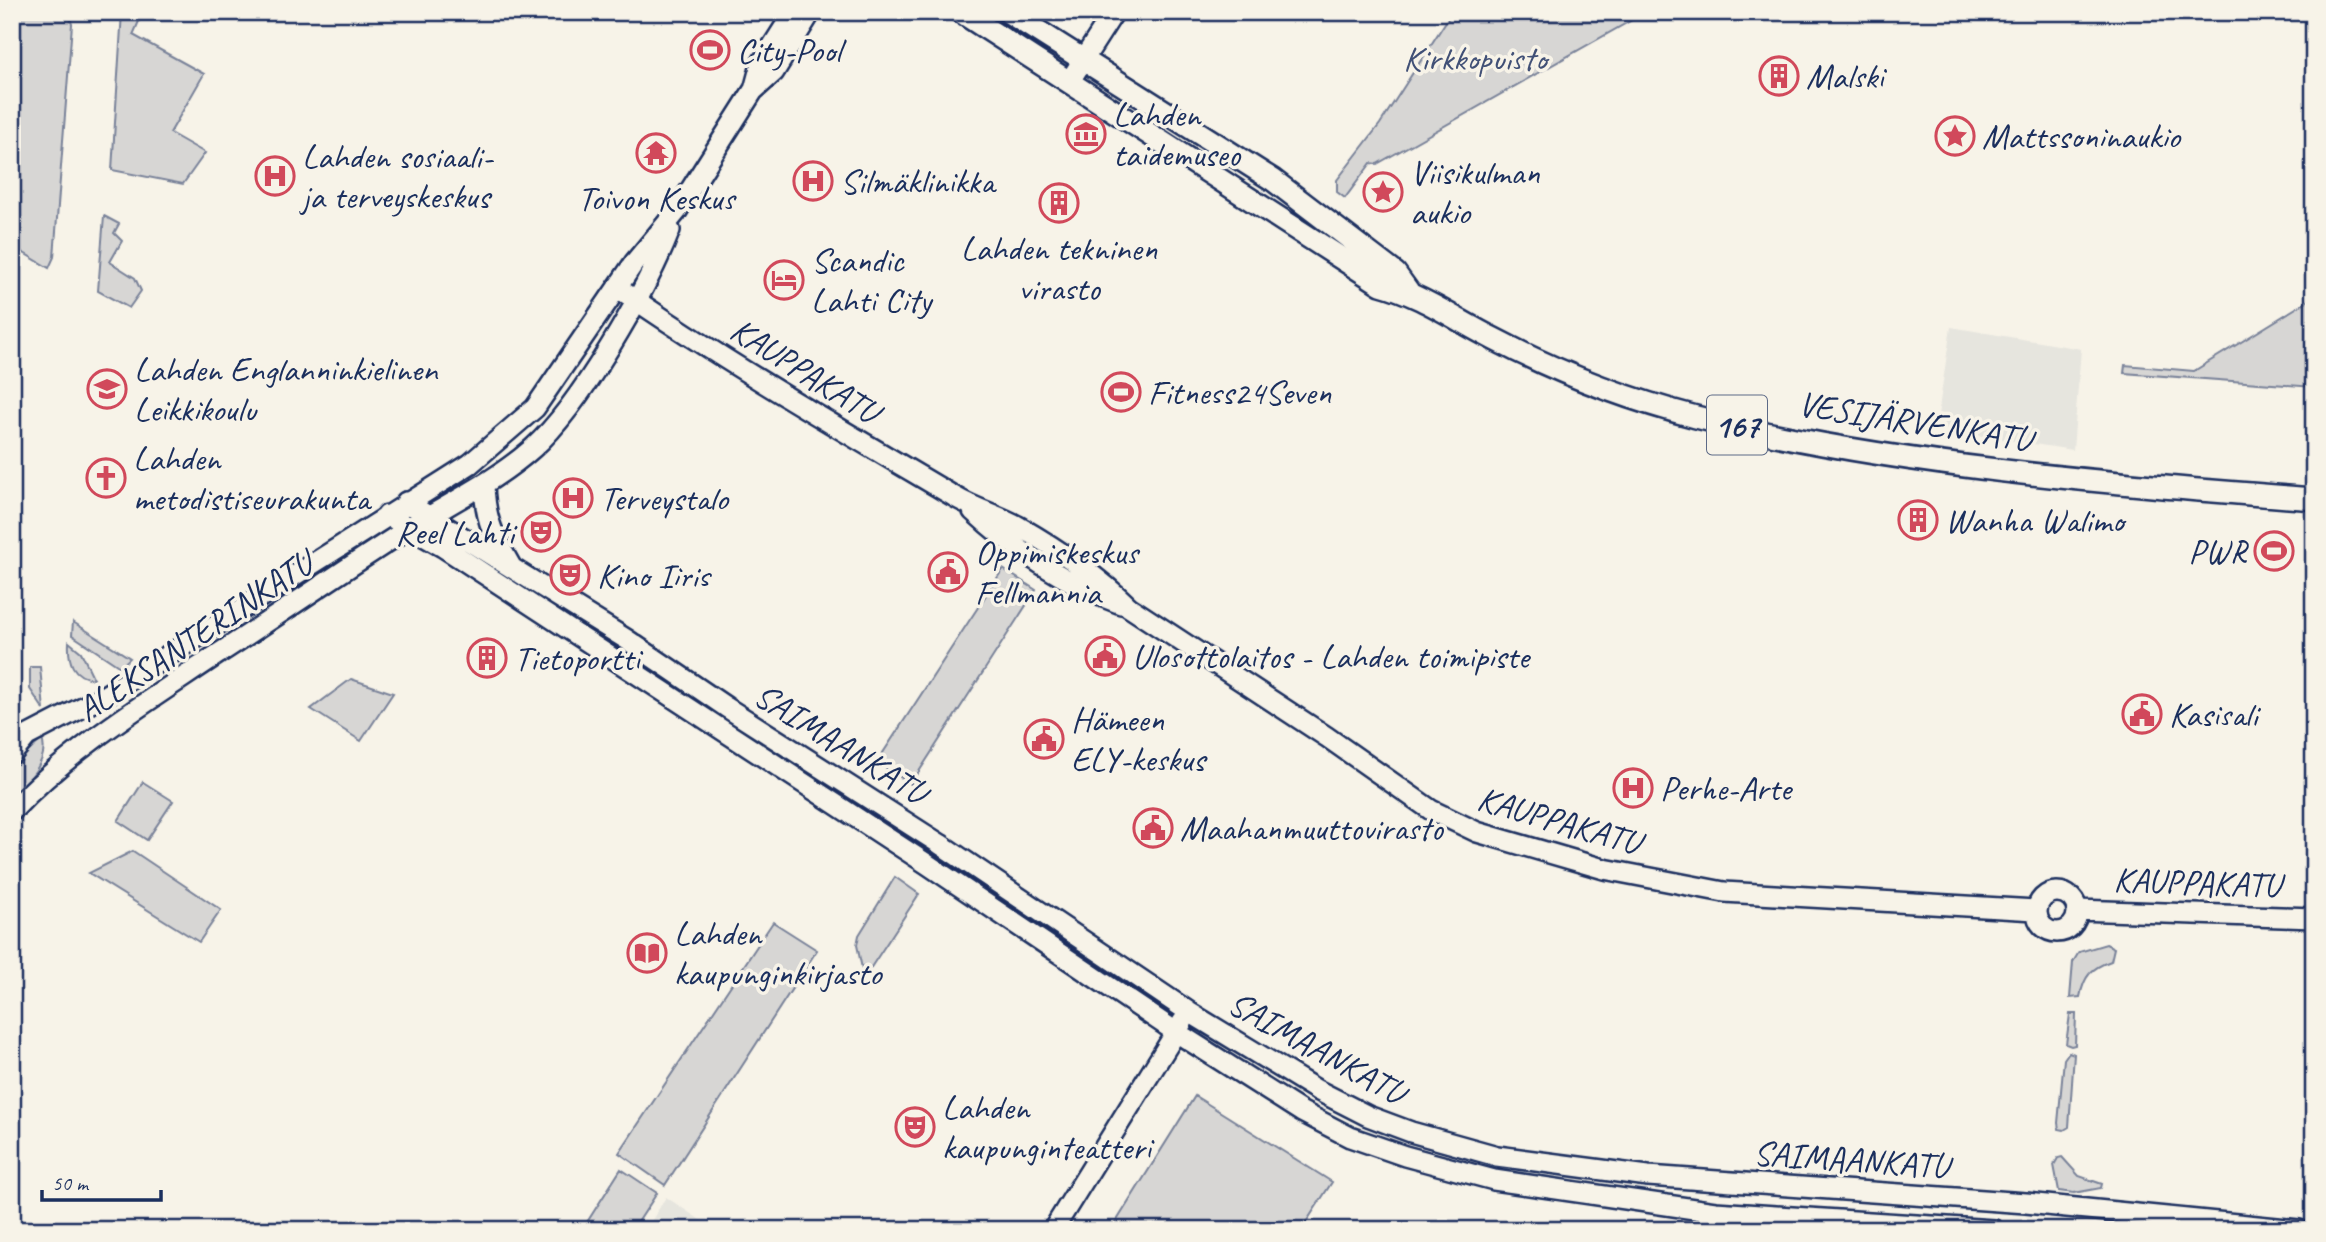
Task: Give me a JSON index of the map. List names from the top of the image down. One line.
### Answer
{"streets":{"main road":["KAUPPAKATU","VESIJÄRVENKATU","167","ALEKSANTERINKATU","SAIMAANKATU"]},"crossings":[["KAUPPAKATU","ALEKSANTERINKATU"],["ALEKSANTERINKATU","SAIMAANKATU"]],"parks":["Kirkkopuisto"],"places":{"sports":["City-Pool","Fitness24Seven","PWR"],"building":["Malski","Lahden tekninen virasto","Wanha Walimo","Tietoportti"],"museum":["Lahden taidemuseo"],"place":["Mattssoninaukio","Viisikulman aukio"],"temple":["Toivon Keskus"],"hospital":["Lahden sosiaali- ja terveyskeskus","Silmäklinikka","Terveystalo","Perhe-Arte"],"hotel":["Scandic Lahti City"],"school or university":["Lahden Englanninkielinen Leikkikoulu"],"church":["Lahden metodistiseurakunta"],"theatre":["Reel Lahti","Kino Iiris","Lahden kaupunginteatteri"],"public building":["Oppimiskeskus Fellmannia","Ulosottolaitos - Lahden toimipiste","Kasisali","Hämeen ELY-keskus","Maahanmuuttovirasto"],"library":["Lahden kaupunginkirjasto"]},"scale_bar":"50 m"}
